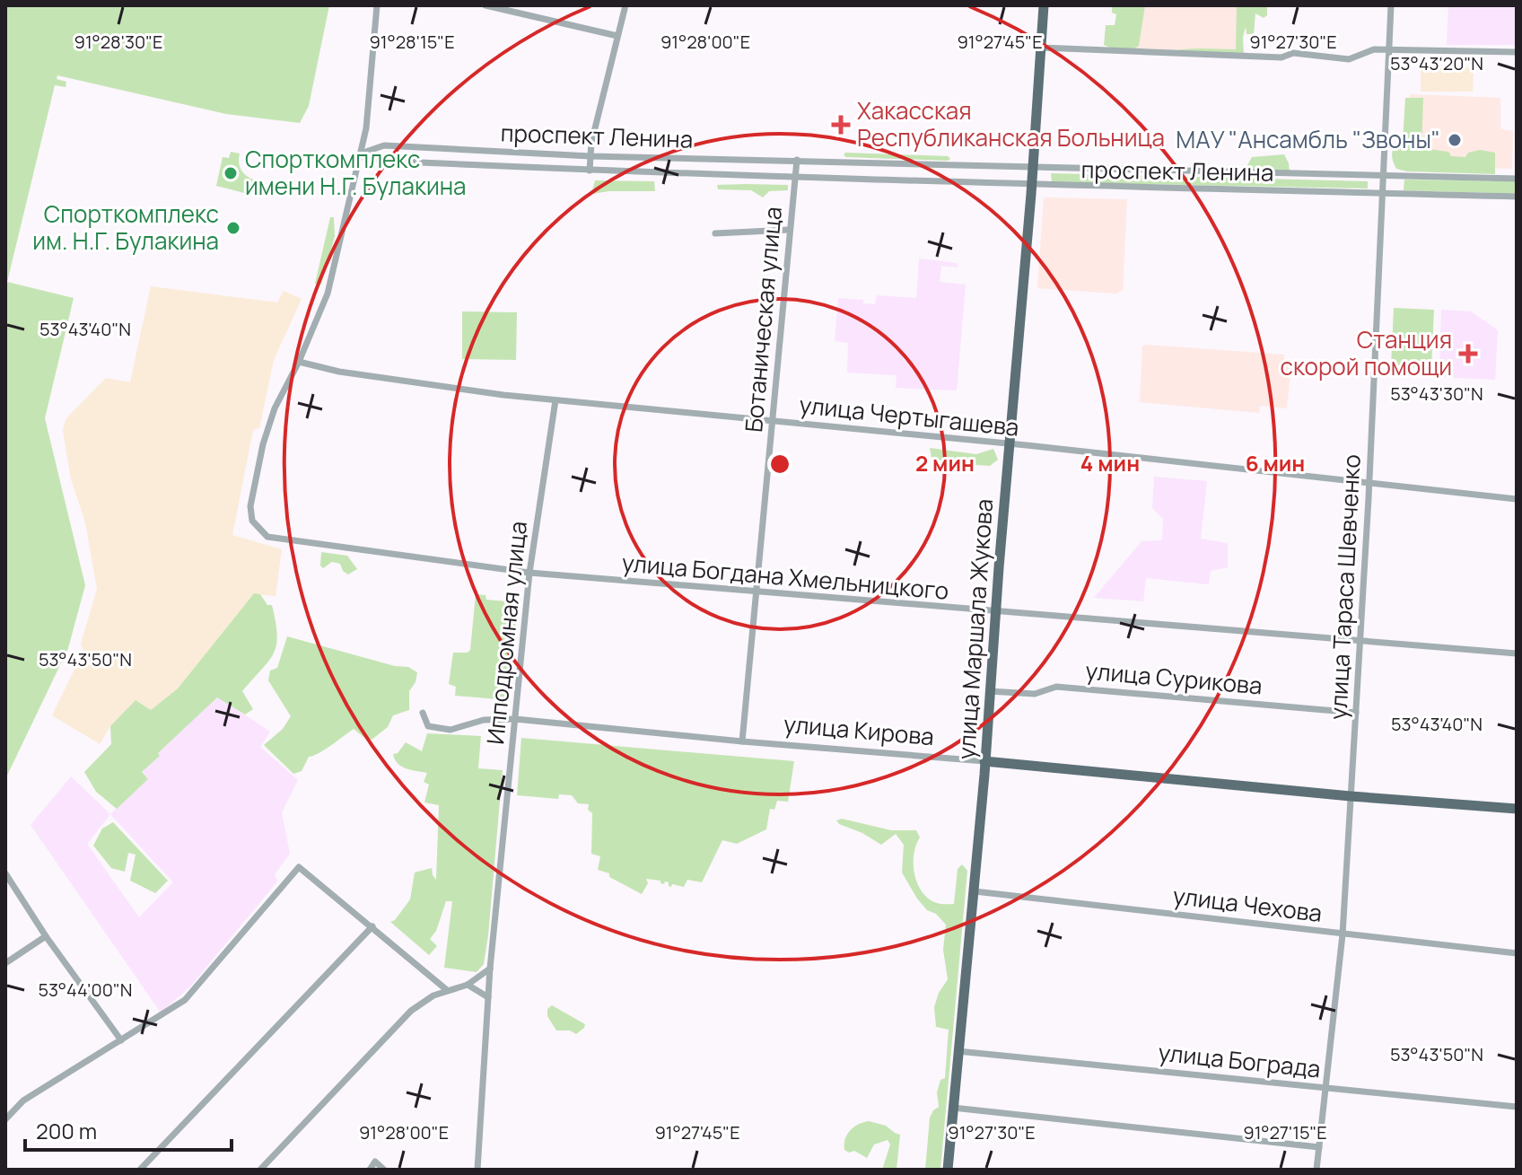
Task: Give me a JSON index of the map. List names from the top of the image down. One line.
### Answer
{"streets":{"main road":["улица Маршала Жукова","улица Кирова"],"street":["проспект Ленина","Ботаническая улица","улица Чертыгашева","улица Богдана Хмельницкого","улица Тараса Шевченко","Ипподромная улица","улица Сурикова","улица Чехова","улица Бограда"]},"crossings":[["проспект Ленина","Ботаническая улица"],["проспект Ленина","улица Тараса Шевченко"],["проспект Ленина","улица Маршала Жукова"],["Ботаническая улица","улица Чертыгашева"],["Ботаническая улица","улица Богдана Хмельницкого"],["Ботаническая улица","улица Кирова"],["улица Чертыгашева","улица Богдана Хмельницкого"],["улица Чертыгашева","улица Тараса Шевченко"],["улица Чертыгашева","улица Маршала Жукова"],["улица Чертыгашева","Ипподромная улица"],["улица Богдана Хмельницкого","улица Тараса Шевченко"],["улица Богдана Хмельницкого","улица Маршала Жукова"],["улица Богдана Хмельницкого","Ипподромная улица"],["улица Тараса Шевченко","улица Сурикова"],["улица Тараса Шевченко","улица Кирова"],["улица Тараса Шевченко","улица Чехова"],["улица Тараса Шевченко","улица Бограда"],["улица Маршала Жукова","улица Сурикова"],["улица Маршала Жукова","улица Кирова"],["улица Маршала Жукова","улица Чехова"],["улица Маршала Жукова","улица Бограда"],["Ипподромная улица","улица Кирова"]],"places":{"health":["Хакасская Республиканская Больница","Станция скорой помощи"],"other":["МАУ \"Ансамбль \"Звоны\"","Спорткомплекс имени Н.Г. Булакина","Спорткомплекс им. Н.Г. Булакина"]},"scale_bar":"200 m","coordinates":["91°28'30\"E","91°28'15\"E","91°28'00\"E","91°27'45\"E","91°27'30\"E","53°43'20\"N","53°43'40\"N","53°43'30\"N","53°43'50\"N","53°44'00\"N","91°27'15\"E"],"rings":["2 мин","4 мин","6 мин"]}
